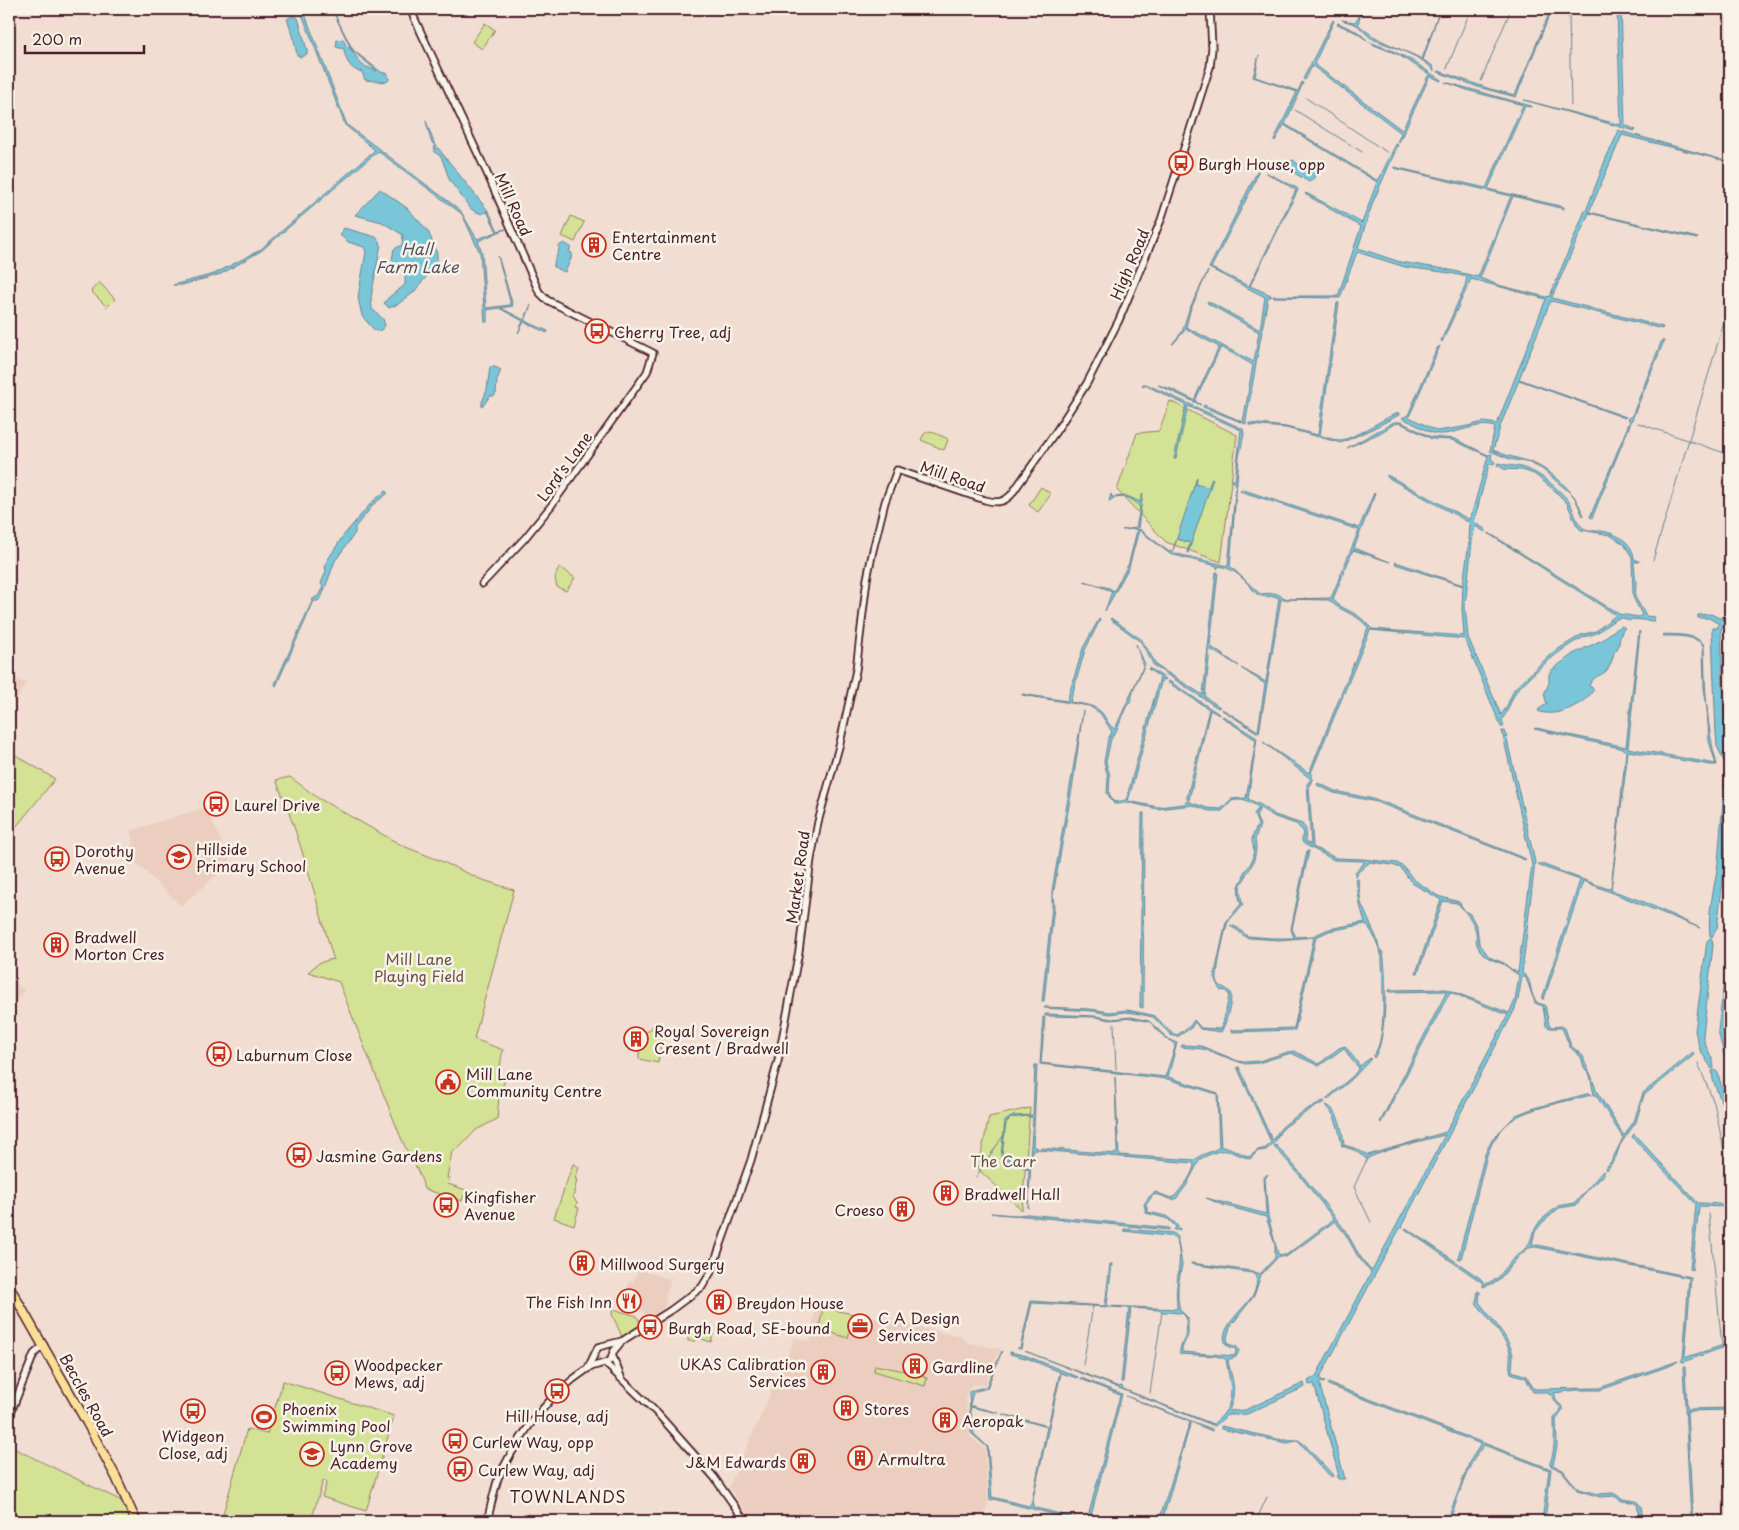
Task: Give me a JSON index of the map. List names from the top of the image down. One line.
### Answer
{"streets":{"highway":["Beccles Road"],"street":["Mill Road","High Road","Lord's Lane","Market Road"]},"crossings":[["Mill Road","High Road"],["Mill Road","Lord's Lane"],["Mill Road","Market Road"]],"districts":["TOWNLANDS"],"water":["Hall Farm Lake"],"parks":["Mill Lane Playing Field","The Carr"],"places":{"bus stop":["Burgh House, opp","Cherry Tree, adj","Laurel Drive","Dorothy Avenue","Laburnum Close","Jasmine Gardens","Kingfisher Avenue","Burgh Road, SE-bound","Woodpecker Mews, adj","Hill House, adj","Widgeon Close, adj","Curlew Way, opp","Curlew Way, adj"],"building":["Entertainment Centre","Bradwell Morton Cres","Royal Sovereign Cresent / Bradwell","Bradwell Hall","Croeso","Millwood Surgery","Breydon House","Gardline","UKAS Calibration Services","Stores","Aeropak","Armultra","J&M Edwards"],"school or university":["Hillside Primary School","Lynn Grove Academy"],"public building":["Mill Lane Community Centre"],"restaurant":["The Fish Inn"],"office":["C A Design Services"],"sports":["Phoenix Swimming Pool"]},"scale_bar":"200 m"}
